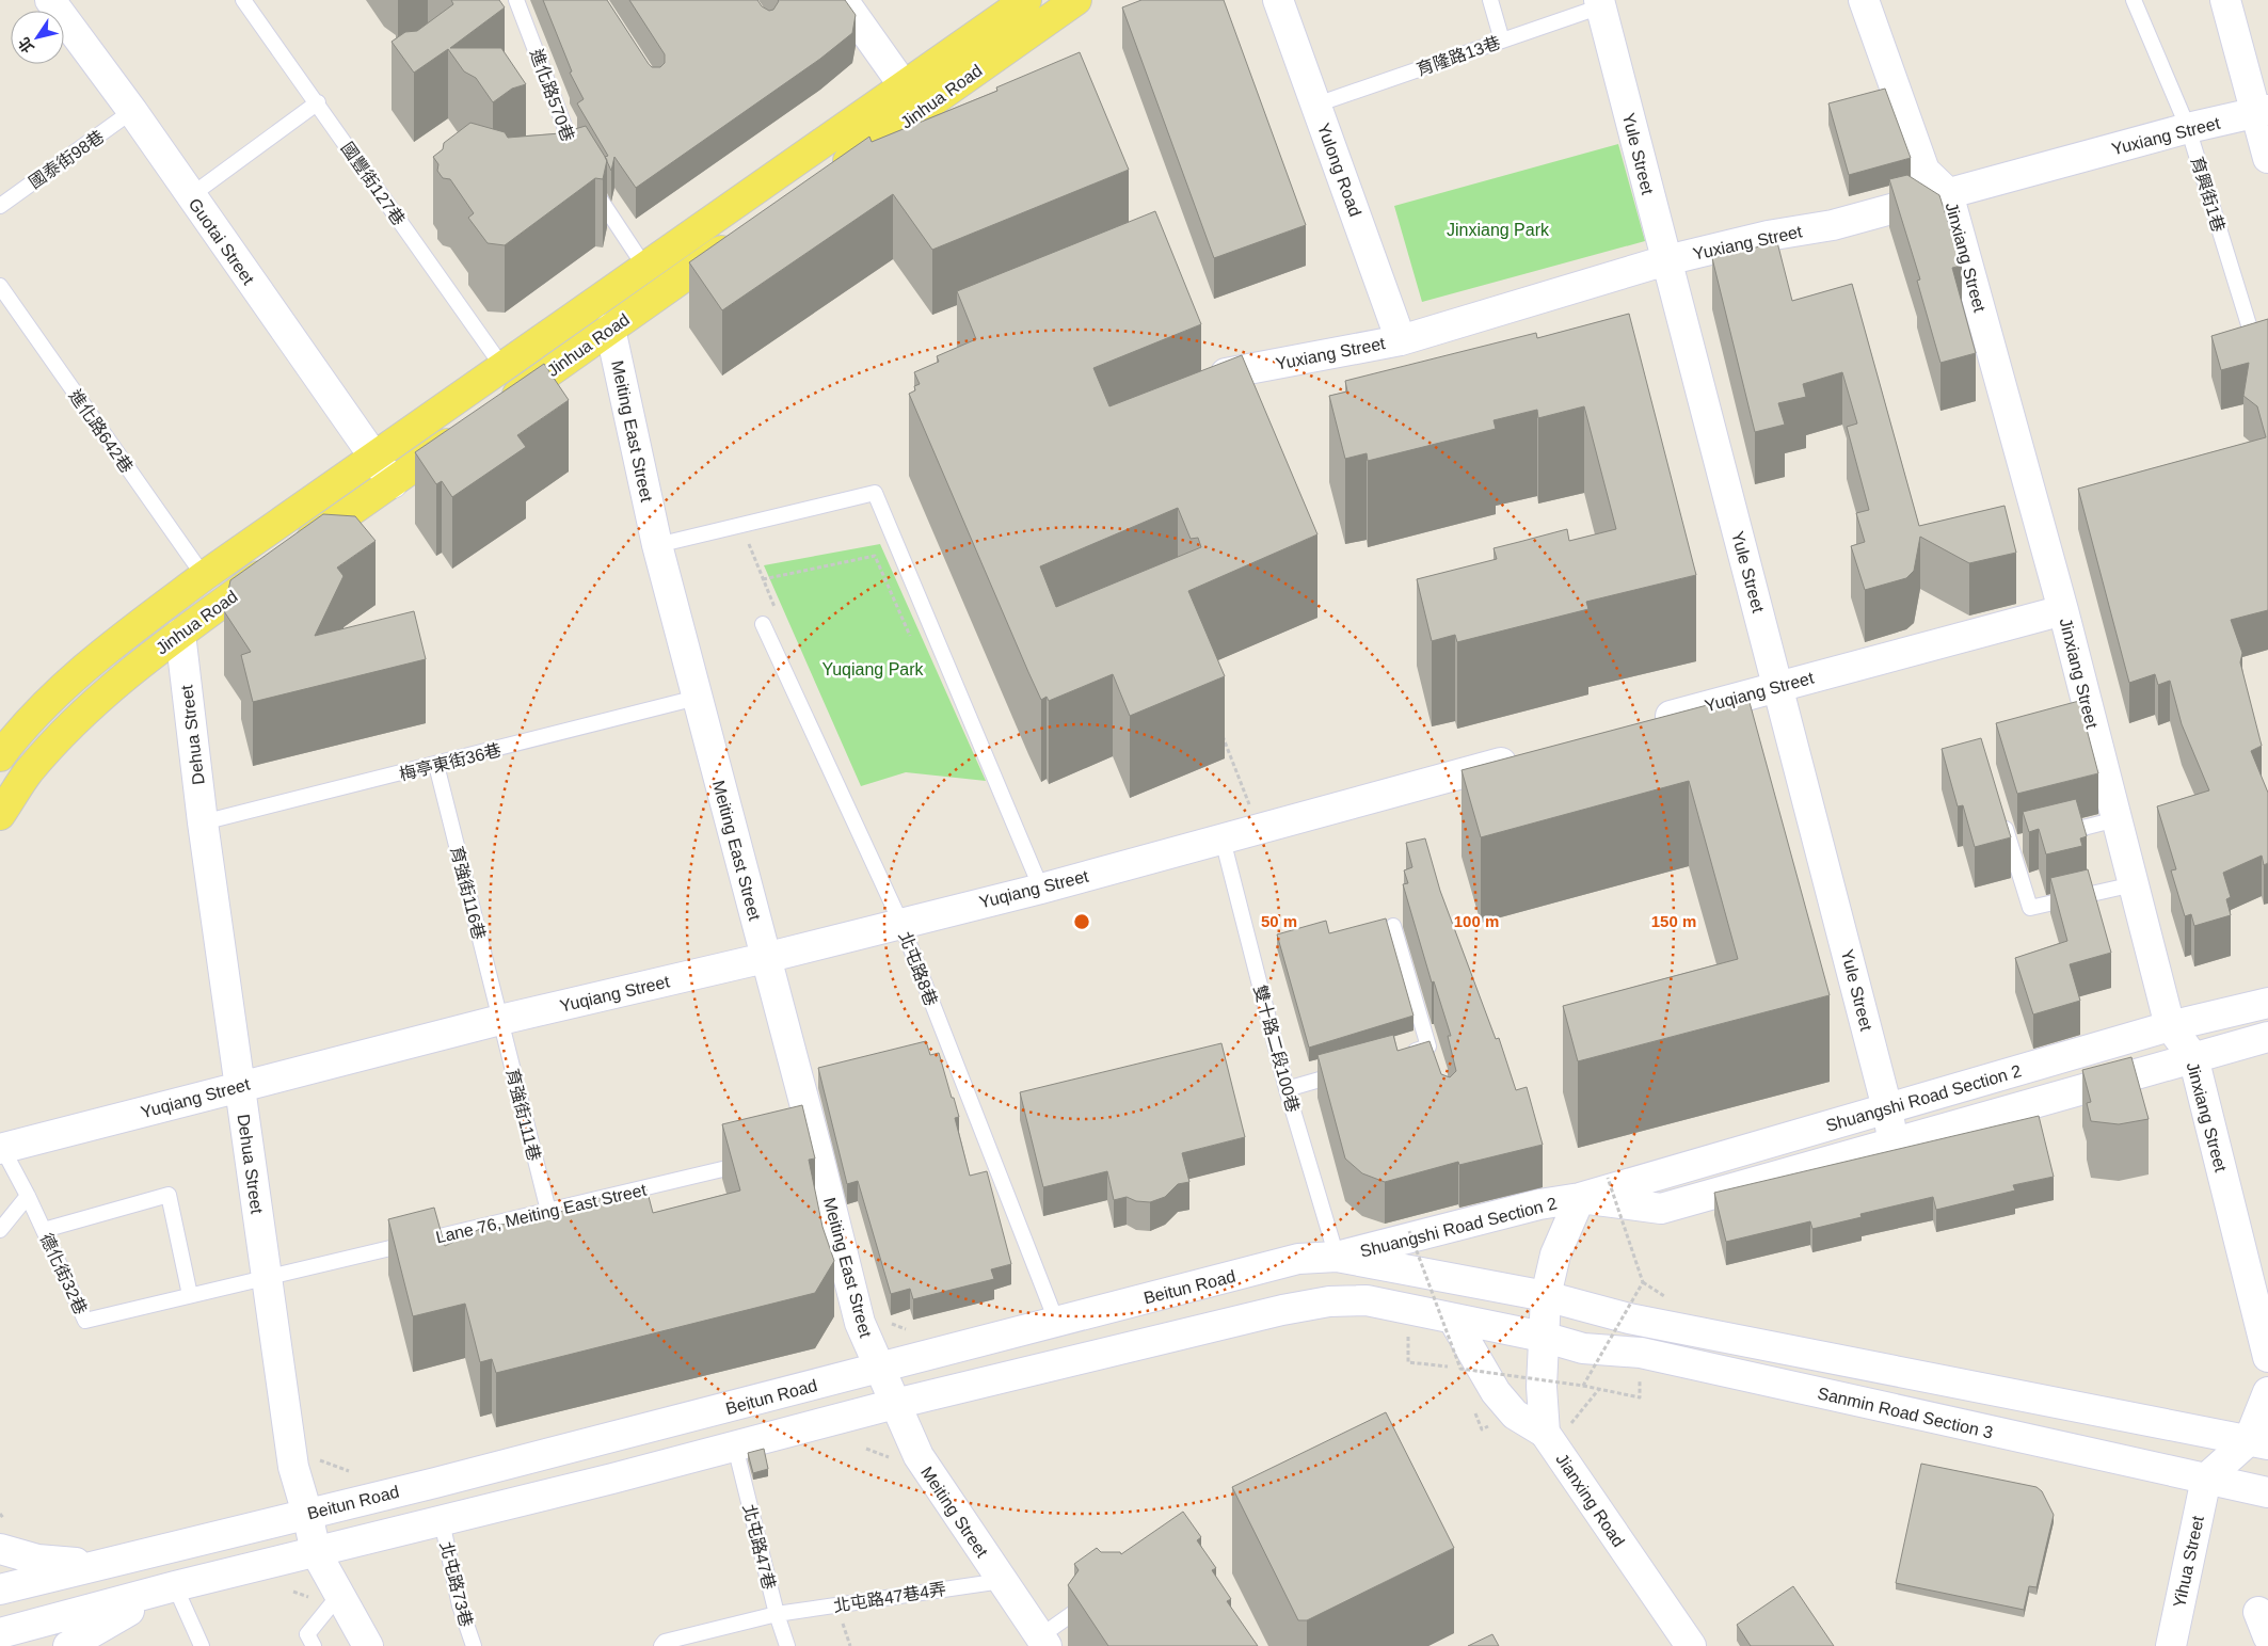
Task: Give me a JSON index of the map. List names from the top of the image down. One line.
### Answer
{"streets":{"main road":["Jinhua Road"],"street":["Yuxiang Street","Yule Street","Yulong Road","Guotai Street","Jinxiang Street","Meiting East Street","Yuqiang Street","Dehua Street","Shuangshi Road Section 2","Beitun Road","Sanmin Road Section 3","Jianxing Road","Meiting Street","Yihua Street"],"lane":["育隆路13巷","進化路570巷","國泰街98巷","國豐街127巷","育興街1巷","進化路642巷","梅亭東街36巷","育強街116巷","北屯路8巷","雙十路二段100巷","育強街111巷","Lane 76, Meiting East Street","德化街32巷","北屯路47巷","北屯路73巷","北屯路47巷4弄"]},"crossings":[["育隆路13巷","Yule Street"],["育隆路13巷","Yulong Road"],["Jinhua Road","國豐街127巷"],["Jinhua Road","Guotai Street"],["Jinhua Road","進化路642巷"],["Jinhua Road","Meiting East Street"],["Jinhua Road","Dehua Street"],["Yuxiang Street","Yule Street"],["Yuxiang Street","Yulong Road"],["Yuxiang Street","育興街1巷"],["Yuxiang Street","Jinxiang Street"],["Yule Street","Yuqiang Street"],["Yule Street","Shuangshi Road Section 2"],["國泰街98巷","Guotai Street"],["Jinxiang Street","Yuqiang Street"],["Jinxiang Street","Shuangshi Road Section 2"],["Meiting East Street","Yuqiang Street"],["Meiting East Street","梅亭東街36巷"],["Meiting East Street","Beitun Road"],["Meiting East Street","Meiting Street"],["Yuqiang Street","Dehua Street"],["Yuqiang Street","育強街116巷"],["Yuqiang Street","北屯路8巷"],["Yuqiang Street","雙十路二段100巷"],["Yuqiang Street","育強街111巷"],["Yuqiang Street","德化街32巷"],["Dehua Street","梅亭東街36巷"],["Dehua Street","Lane 76, Meiting East Street"],["Dehua Street","德化街32巷"],["Dehua Street","Beitun Road"],["梅亭東街36巷","育強街116巷"],["育強街116巷","育強街111巷"],["北屯路8巷","Beitun Road"],["雙十路二段100巷","Shuangshi Road Section 2"],["雙十路二段100巷","Beitun Road"],["Shuangshi Road Section 2","Beitun Road"],["Shuangshi Road Section 2","Sanmin Road Section 3"],["育強街111巷","Lane 76, Meiting East Street"],["Lane 76, Meiting East Street","德化街32巷"],["Beitun Road","Sanmin Road Section 3"],["Beitun Road","Meiting Street"],["Sanmin Road Section 3","Yihua Street"],["Meiting Street","北屯路47巷4弄"],["北屯路47巷","北屯路47巷4弄"]],"parks":["Jinxiang Park","Yuqiang Park"],"north":"bottom left","rings":["50 m","100 m","150 m"]}
